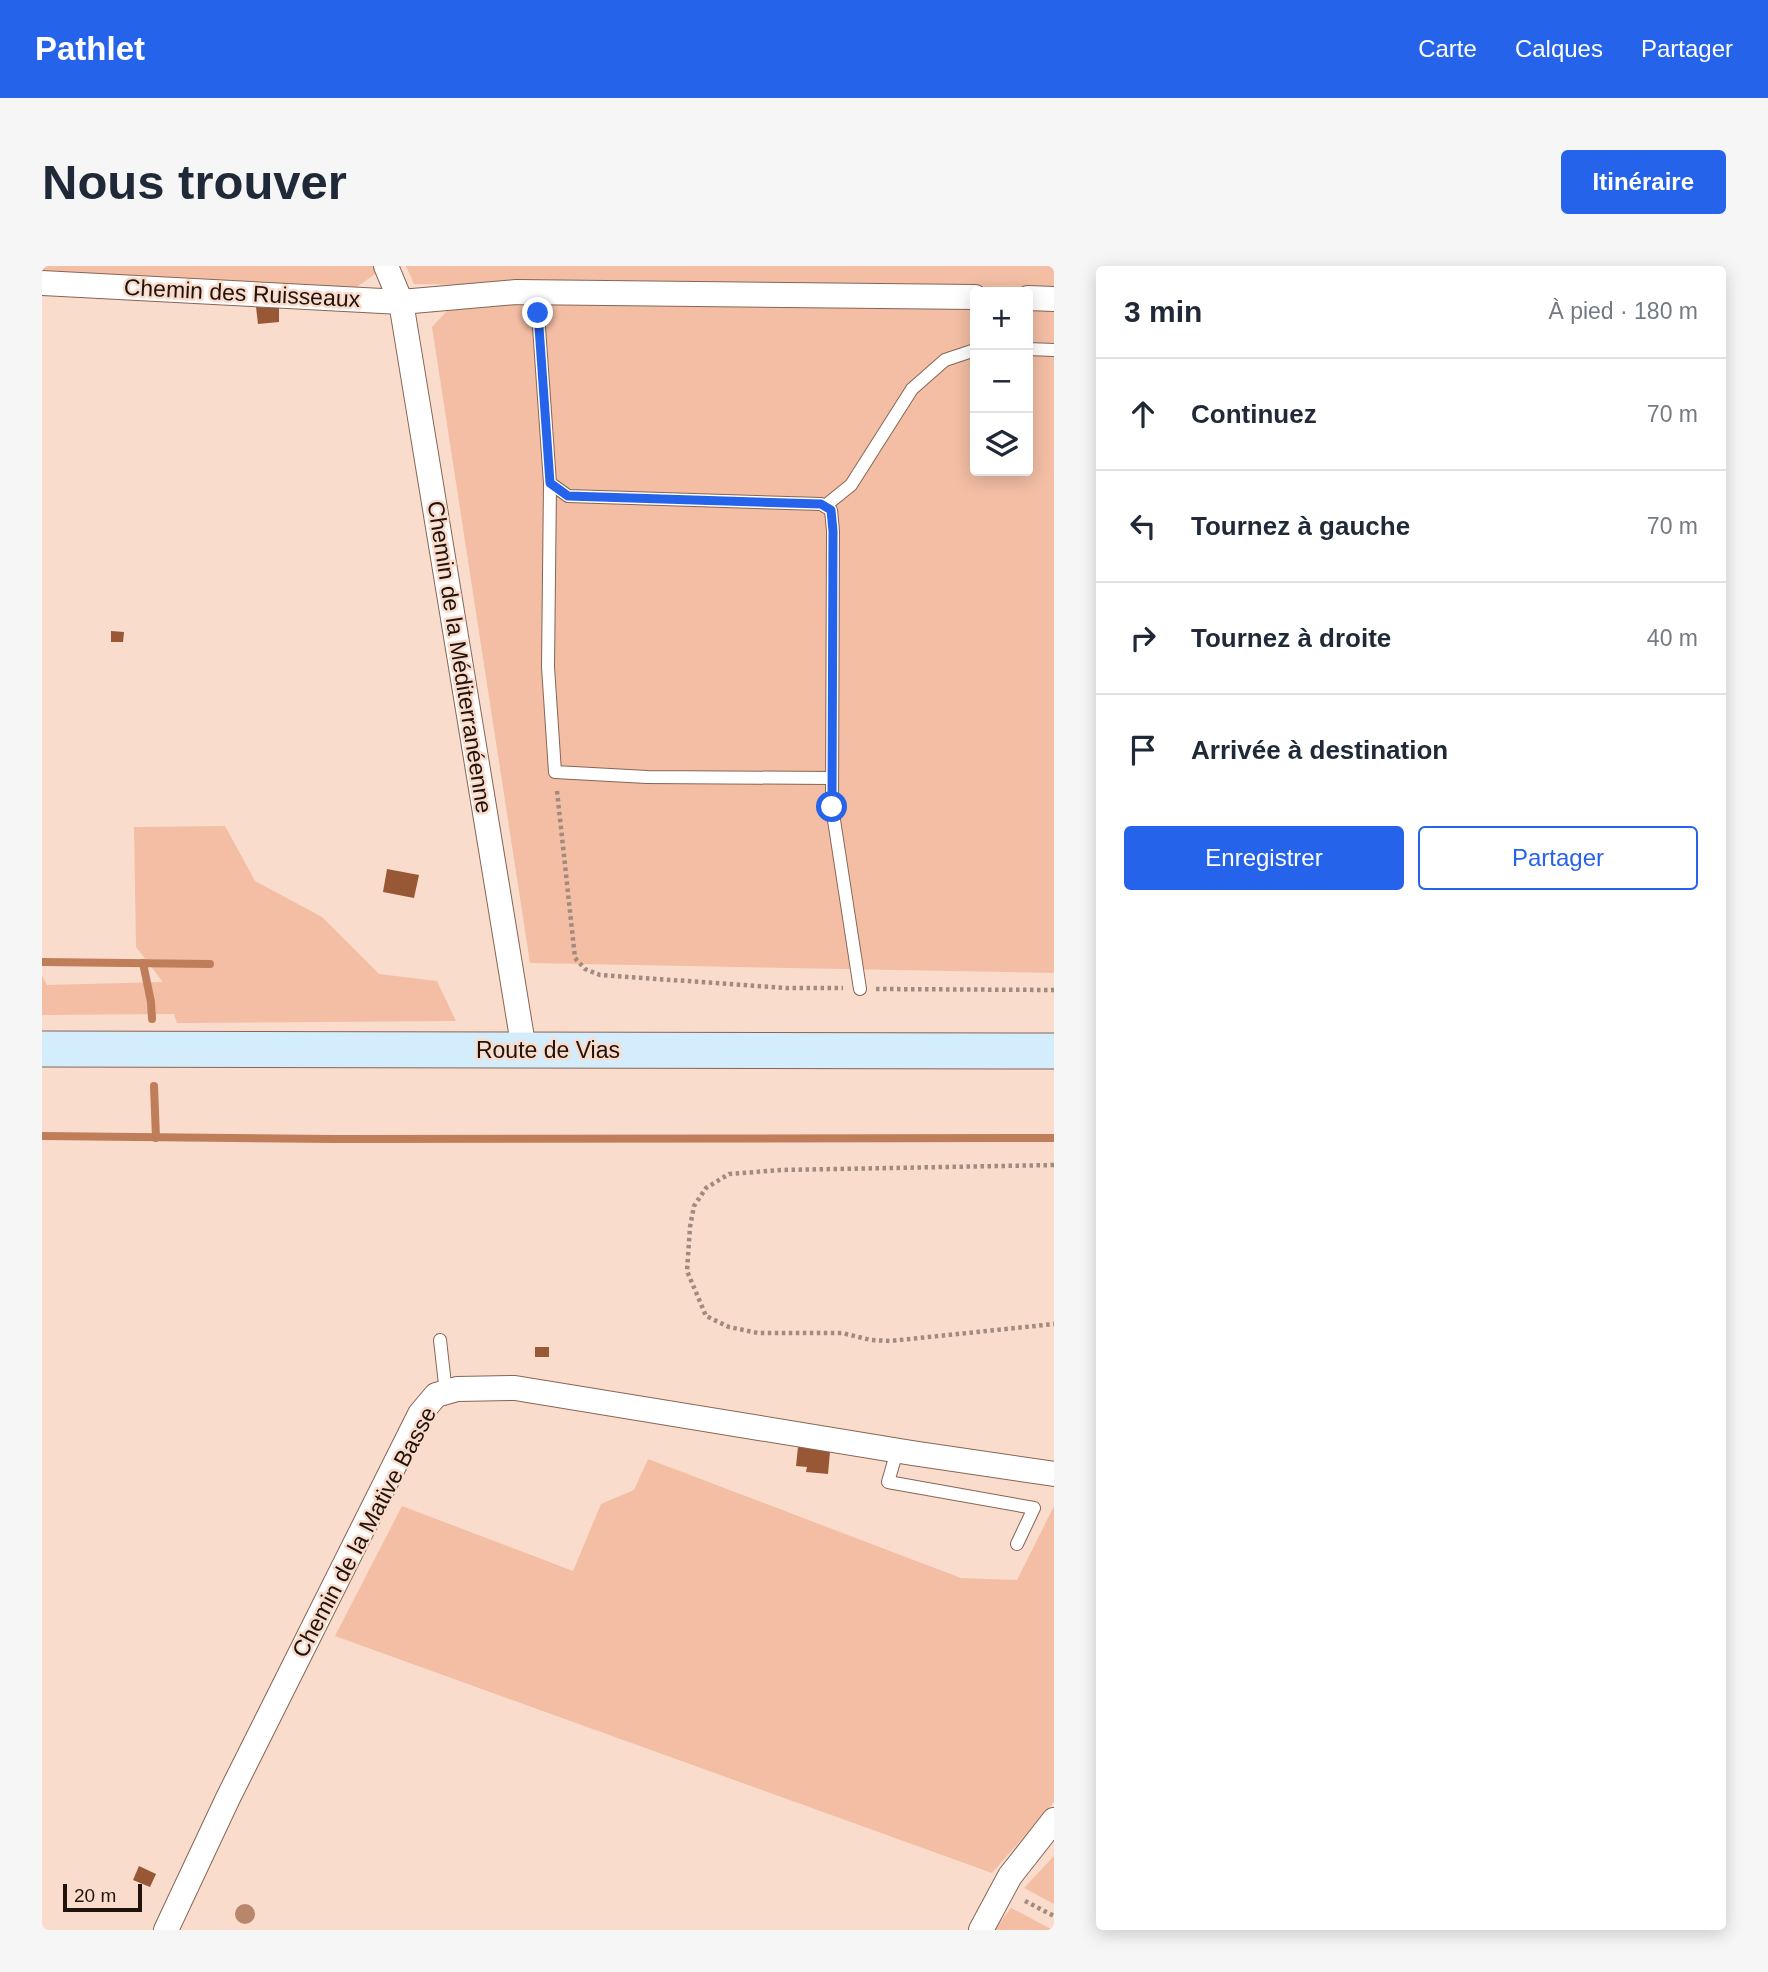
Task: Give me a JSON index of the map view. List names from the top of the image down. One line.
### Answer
{"streets":{"main road":["Route de Vias"],"street":["Chemin des Ruisseaux","Chemin de la Méditerranéenne","Chemin de la Mative Basse"]},"crossings":[["Chemin des Ruisseaux","Chemin de la Méditerranéenne"],["Chemin de la Méditerranéenne","Route de Vias"]],"scale_bar":"20 m","page":{"header":"Pathlet","nav":["Carte","Calques","Partager"],"buttons":["Itinéraire",["Enregistrer","Partager"]],"title":"Nous trouver","heading":["3 min","À pied · 180 m"],"map_buttons":["+","−"],"list":[["Continuez","70 m"],["Tournez à gauche","70 m"],["Tournez à droite","40 m"],"Arrivée à destination"],"scale":"20 m"}}
